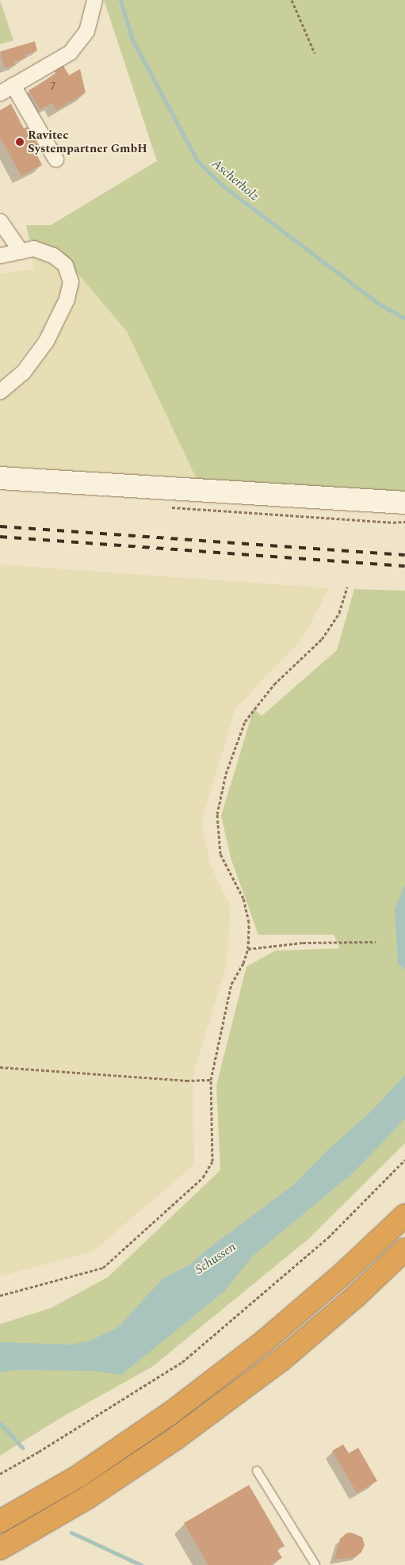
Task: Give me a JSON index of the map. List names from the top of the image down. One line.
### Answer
{"water":["Ascherholz","Schussen"],"places":["Ravitec Systempartner GmbH"],"house_numbers":["7"]}
